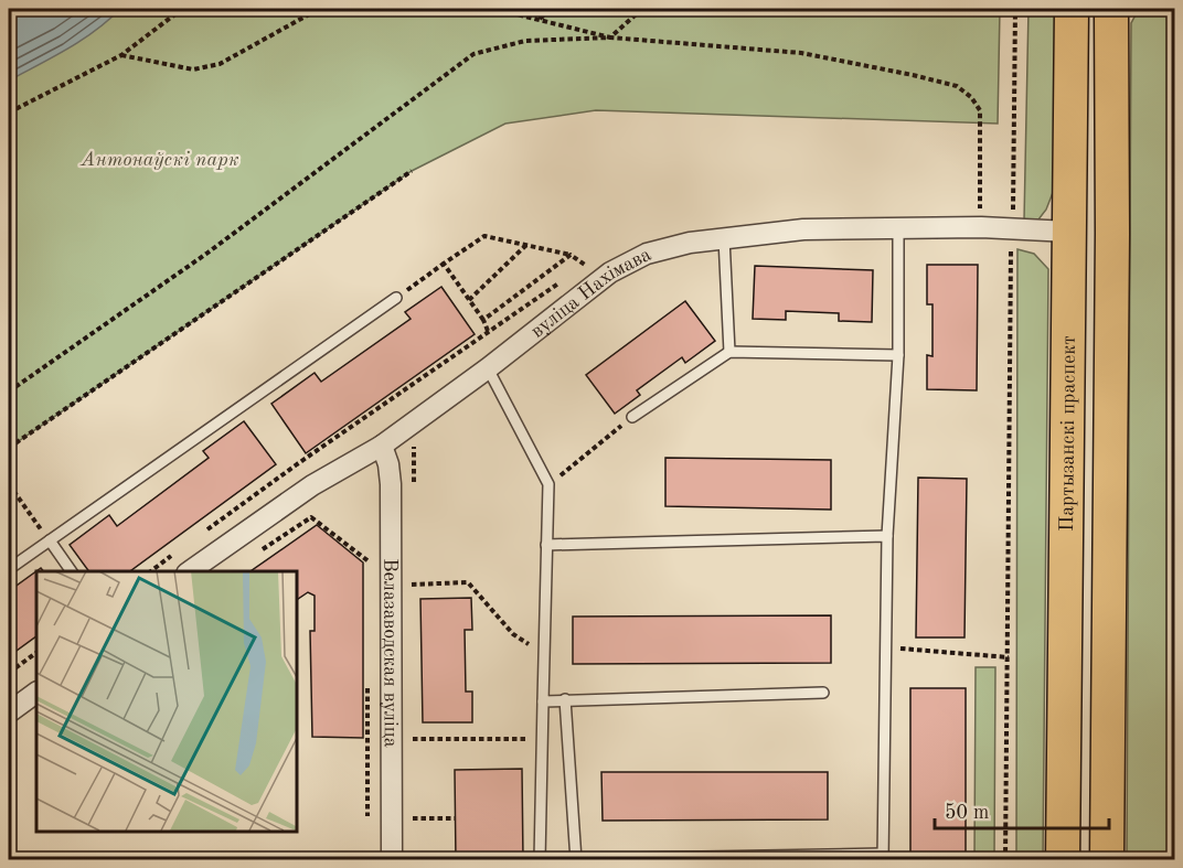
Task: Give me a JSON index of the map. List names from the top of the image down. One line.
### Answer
{"streets":{"main road":["Партызанскі праспект"],"street":["вуліца Нахімава","Велазаводская вуліца"]},"crossings":[["вуліца Нахімава","Партызанскі праспект"],["вуліца Нахімава","Велазаводская вуліца"]],"parks":["Антонаўскі парк"],"scale_bar":"50 m"}
